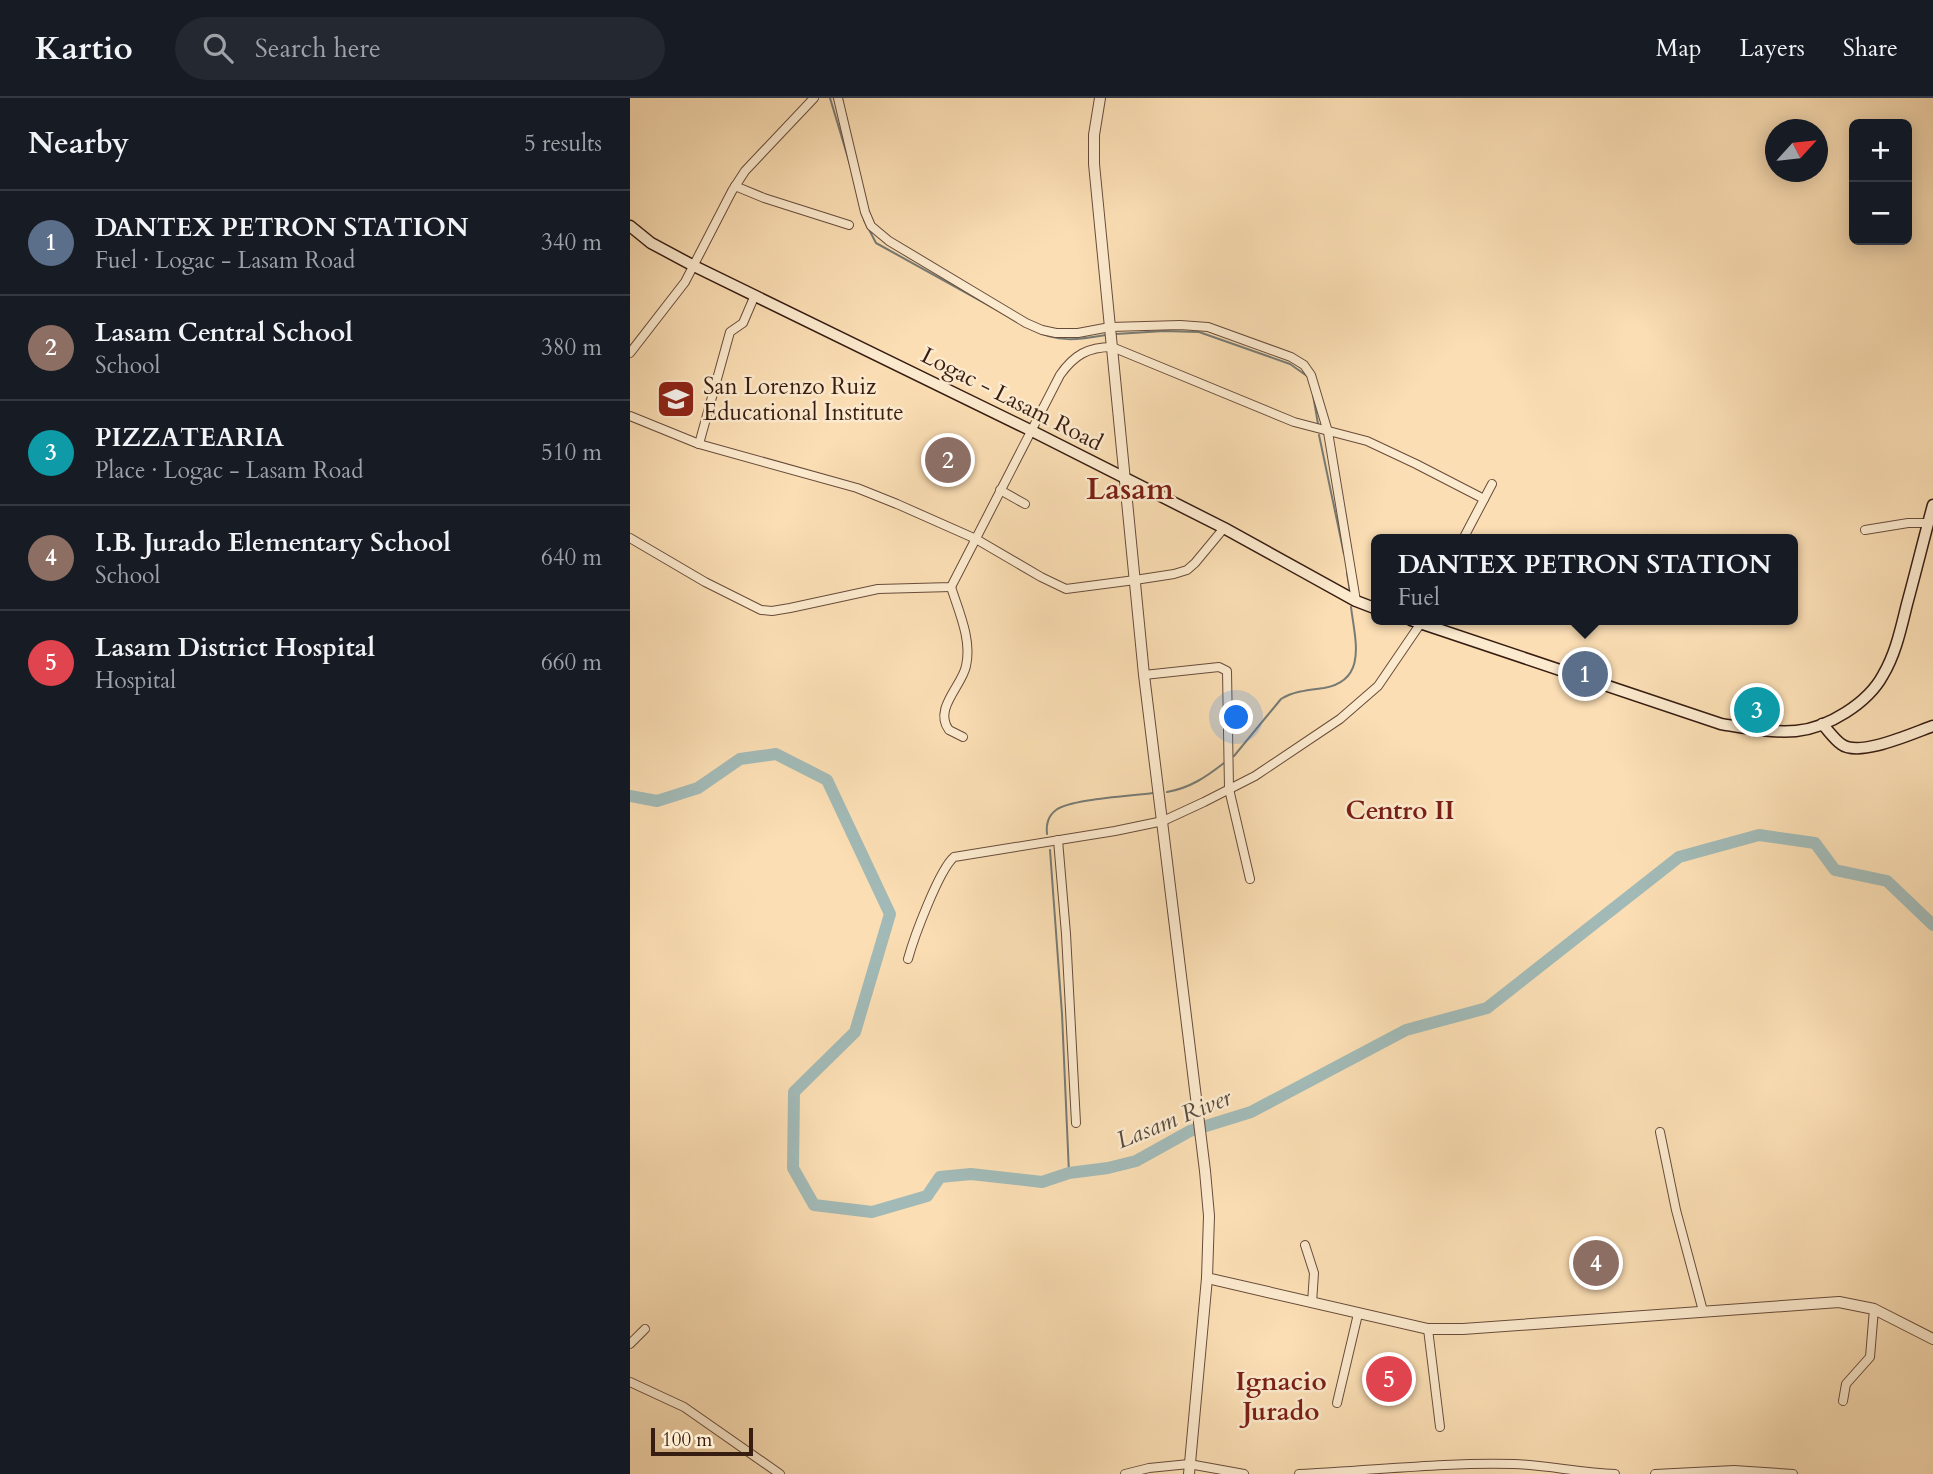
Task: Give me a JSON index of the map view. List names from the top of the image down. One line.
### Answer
{"streets":{"main road":["Logac - Lasam Road"]},"districts":["Lasam","Centro II","Ignacio Jurado"],"water":["Lasam River"],"places":{"school or university":["San Lorenzo Ruiz Educational Institute"]},"scale_bar":"100 m","north":"top right","page":{"header":"Kartio","search":"Search here","nav":["Map","Layers","Share"],"heading":["Nearby","5 results"],"map_buttons":["+","−"],"list":[{"mark":"1","name":"DANTEX PETRON STATION","note":"Fuel · Logac - Lasam Road","value":"340 m"},{"mark":"2","name":"Lasam Central School","note":"School","value":"380 m"},{"mark":"3","name":"PIZZATEARIA","note":"Place · Logac - Lasam Road","value":"510 m"},{"mark":"4","name":"I.B. Jurado Elementary School","note":"School","value":"640 m"},{"mark":"5","name":"Lasam District Hospital","note":"Hospital","value":"660 m"}],"pins":["2","1","3","4","5"],"popup":["DANTEX PETRON STATION","Fuel"],"scale":"100 m"}}
